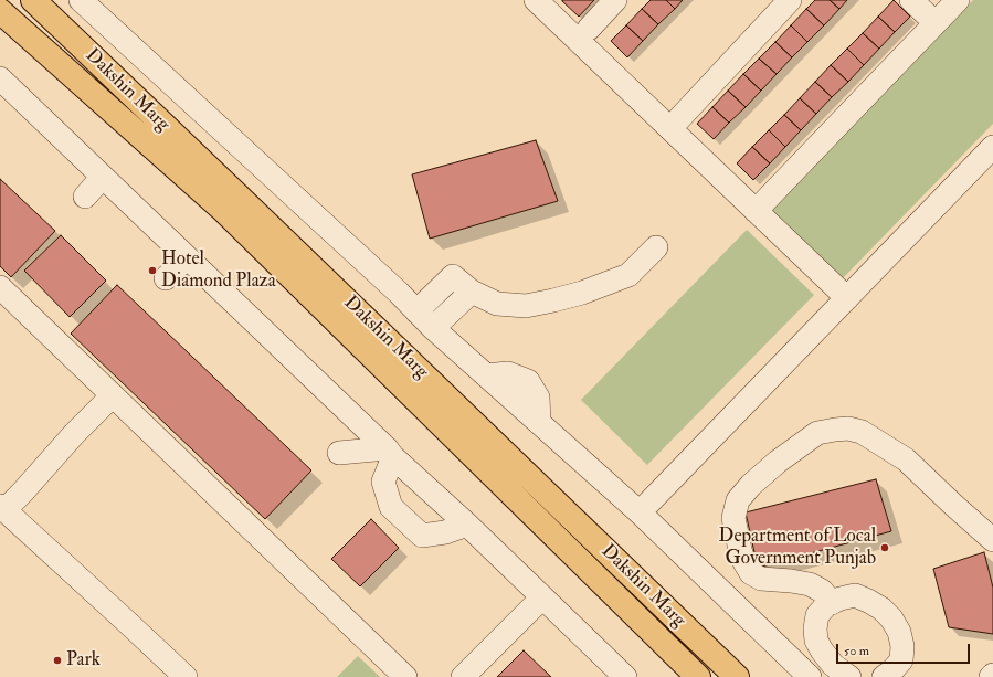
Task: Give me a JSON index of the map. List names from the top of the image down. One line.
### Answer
{"streets":{"main road":["Dakshin Marg"]},"places":["Hotel Diamond Plaza","Department of Local Government Punjab","Park"],"scale_bar":"50 m"}
